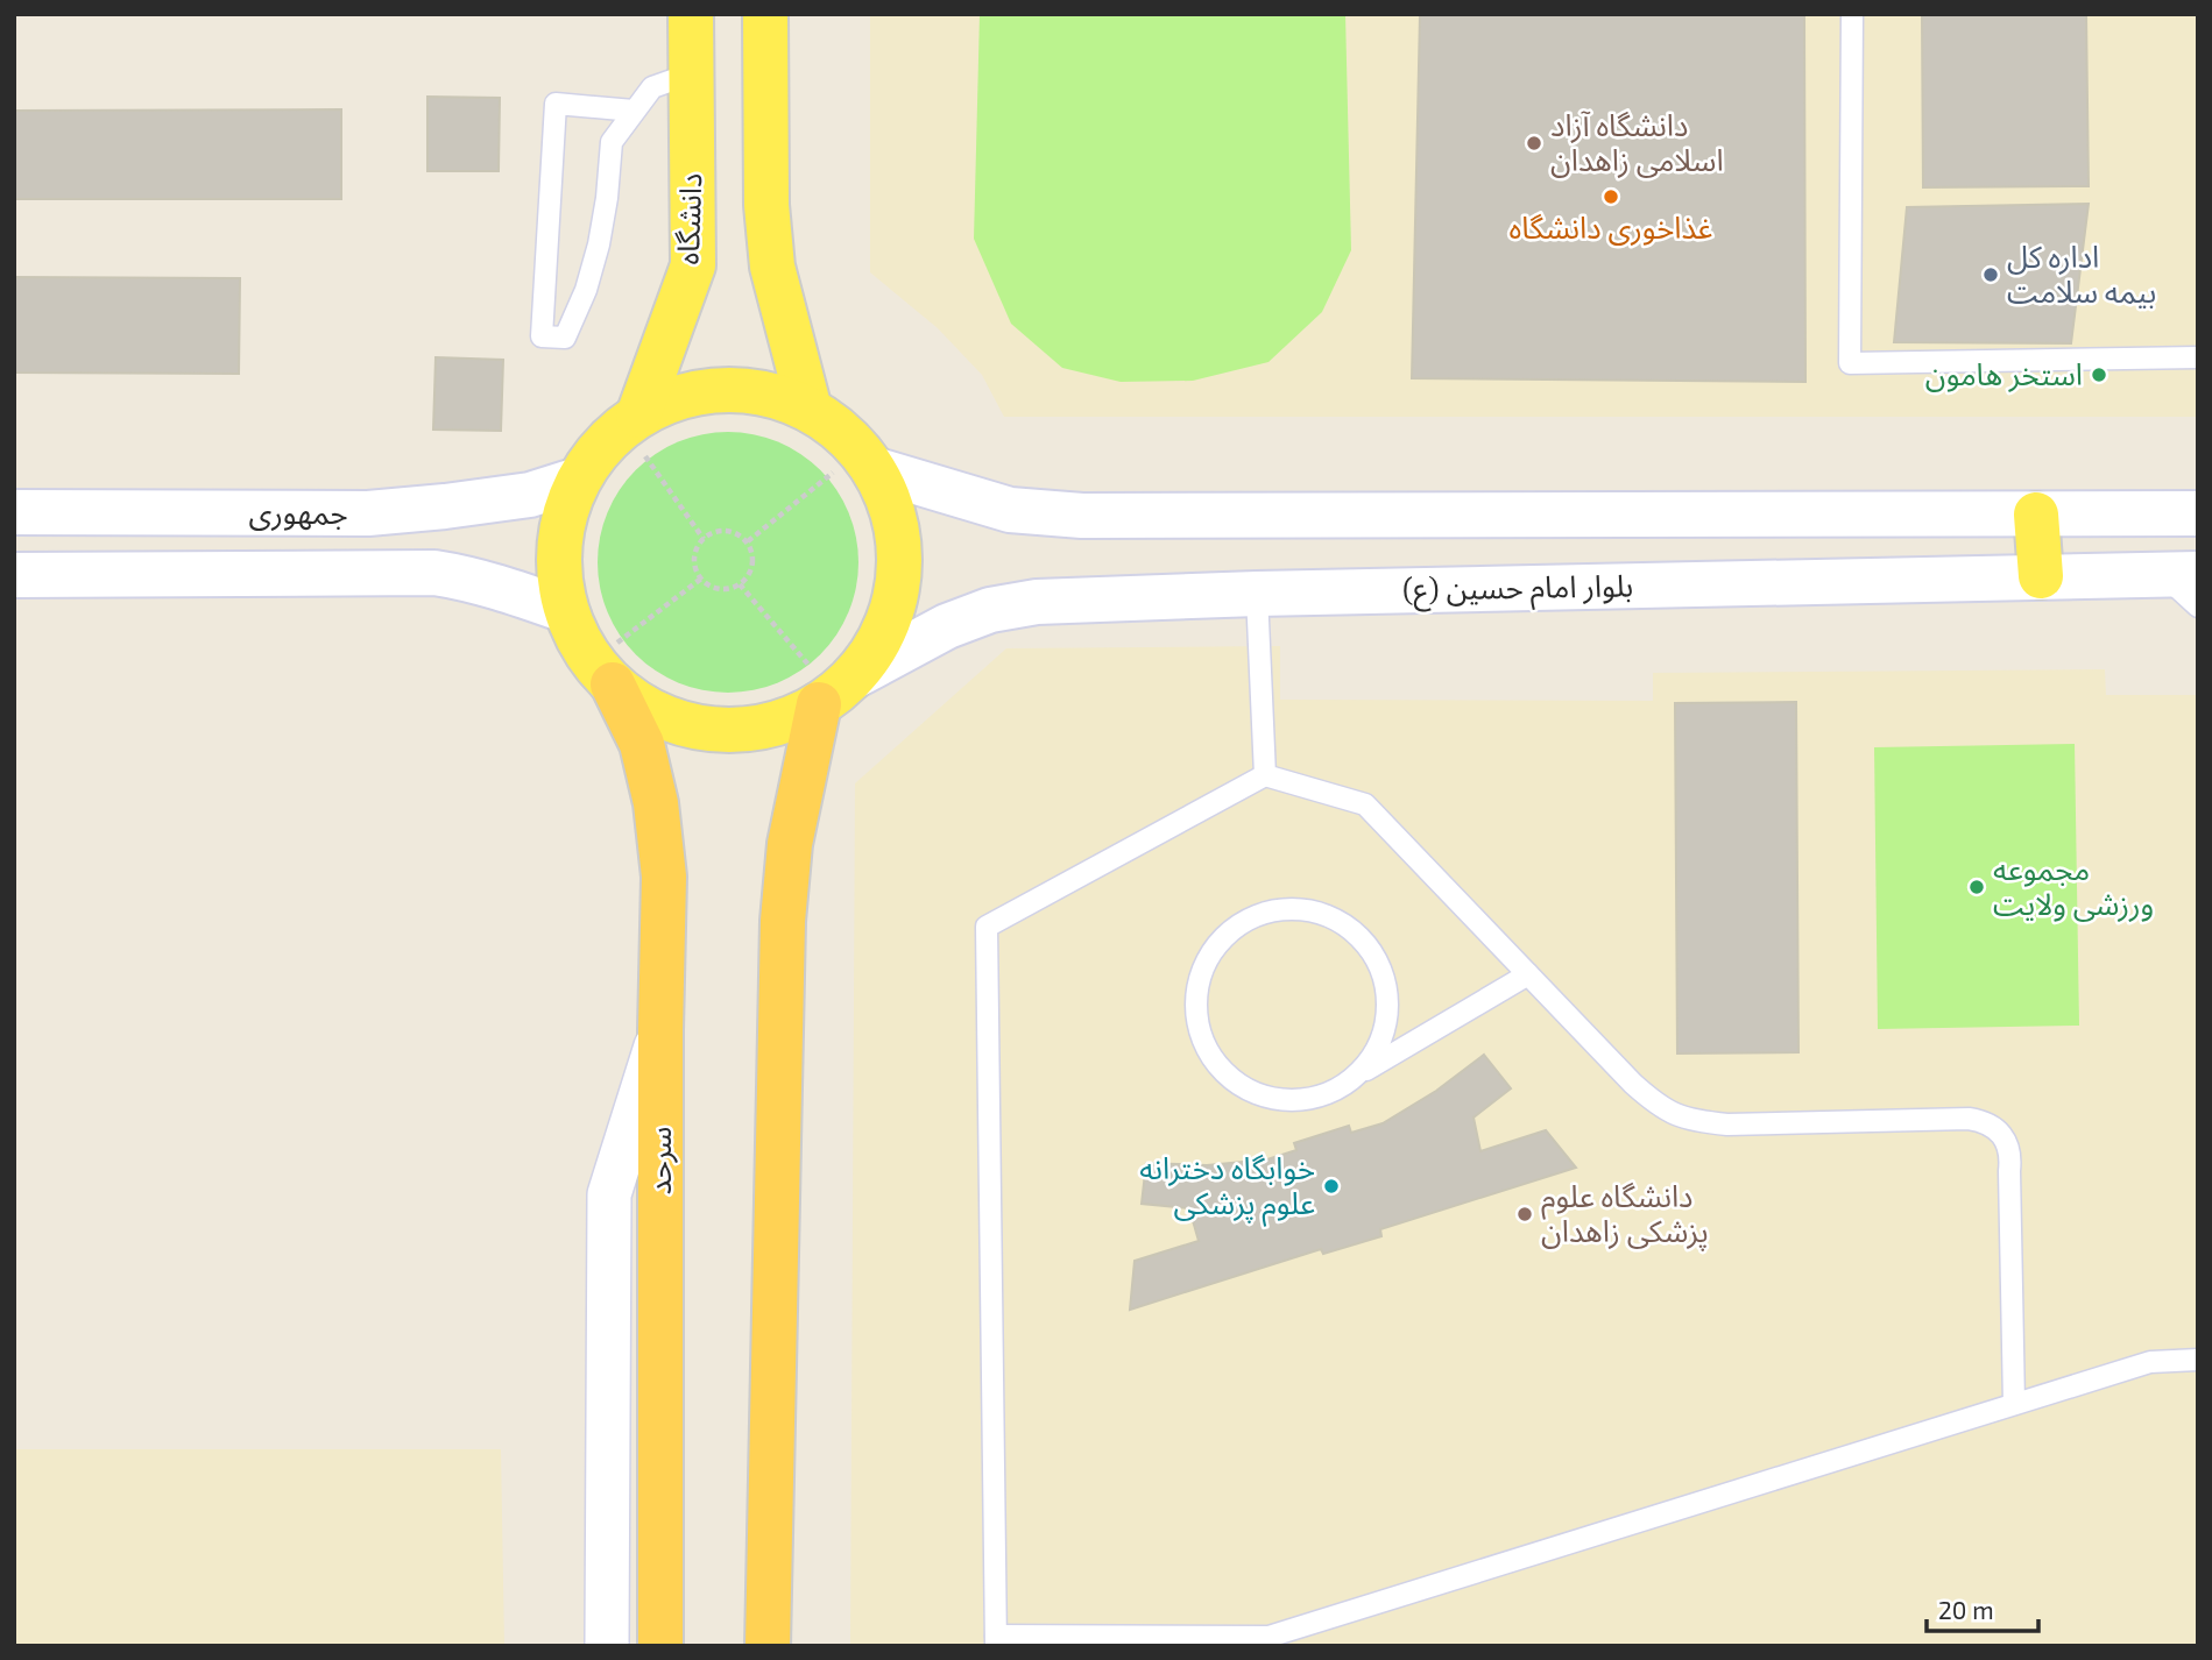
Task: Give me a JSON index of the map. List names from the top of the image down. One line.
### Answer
{"streets":{"highway":["سرحد"],"main road":["دانشگاه","جمهوری","بلوار امام حسین (ع)"]},"places":["دانشگاه آزاد اسلامی زاهدان","غذاخوری دانشگاه","اداره کل بیمه سلامت","استخر هامون","مجموعه ورزشی ولایت","خوابگاه دخترانه علوم پزشکی","دانشگاه علوم پزشکی زاهدان"],"scale_bar":"20 m"}
